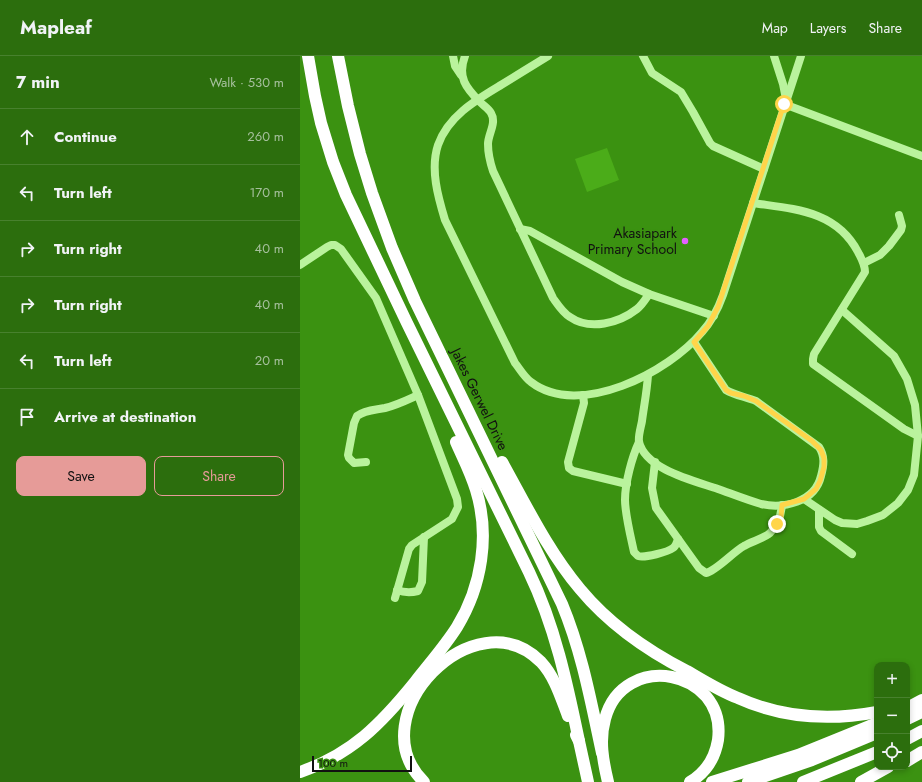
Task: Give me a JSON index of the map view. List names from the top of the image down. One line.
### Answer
{"streets":{"highway":["Jakes Gerwel Drive"]},"places":["Akasiapark Primary School"],"scale_bar":"100 m","page":{"header":"Mapleaf","nav":["Map","Layers","Share"],"heading":["7 min","Walk · 530 m"],"list":[["Continue","260 m"],["Turn left","170 m"],["Turn right","40 m"],["Turn right","40 m"],["Turn left","20 m"],"Arrive at destination"],"buttons":["Save","Share"],"map_buttons":["+","−"],"scale":"100 m"}}
